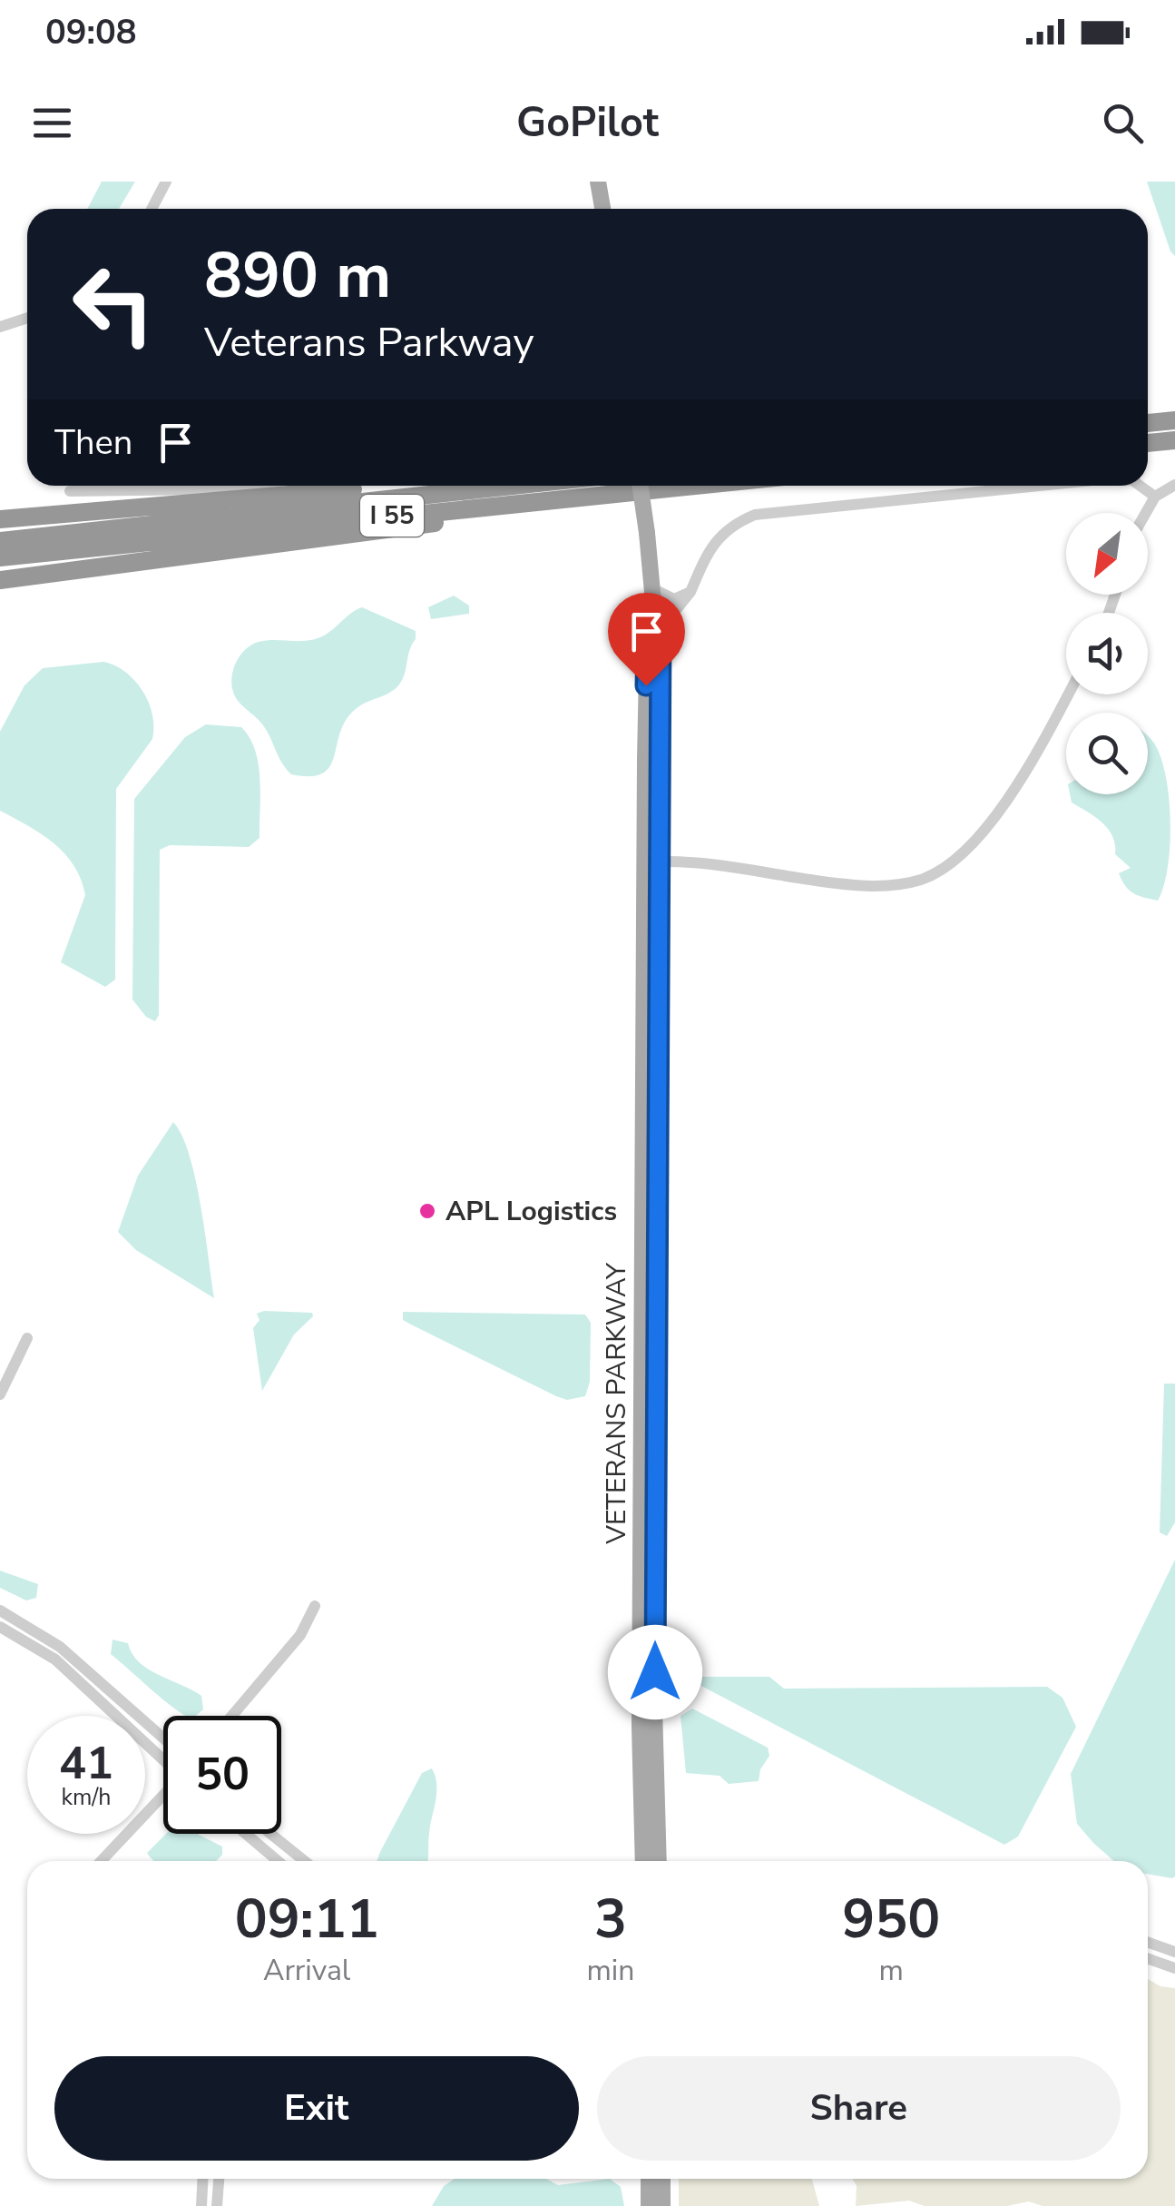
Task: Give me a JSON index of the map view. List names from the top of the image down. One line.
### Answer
{"streets":{"highway":["I 55"],"main road":["VETERANS PARKWAY"]},"places":["APL Logistics"],"north":"bottom left","page":{"status":"09:08","header":"GoPilot","turn":["890 m","Veterans Parkway"],"then":"Then","speed":"41 km/h","limit":"50","eta":["09:11","Arrival","3","min","950","m"],"buttons":["Exit","Share"]}}
